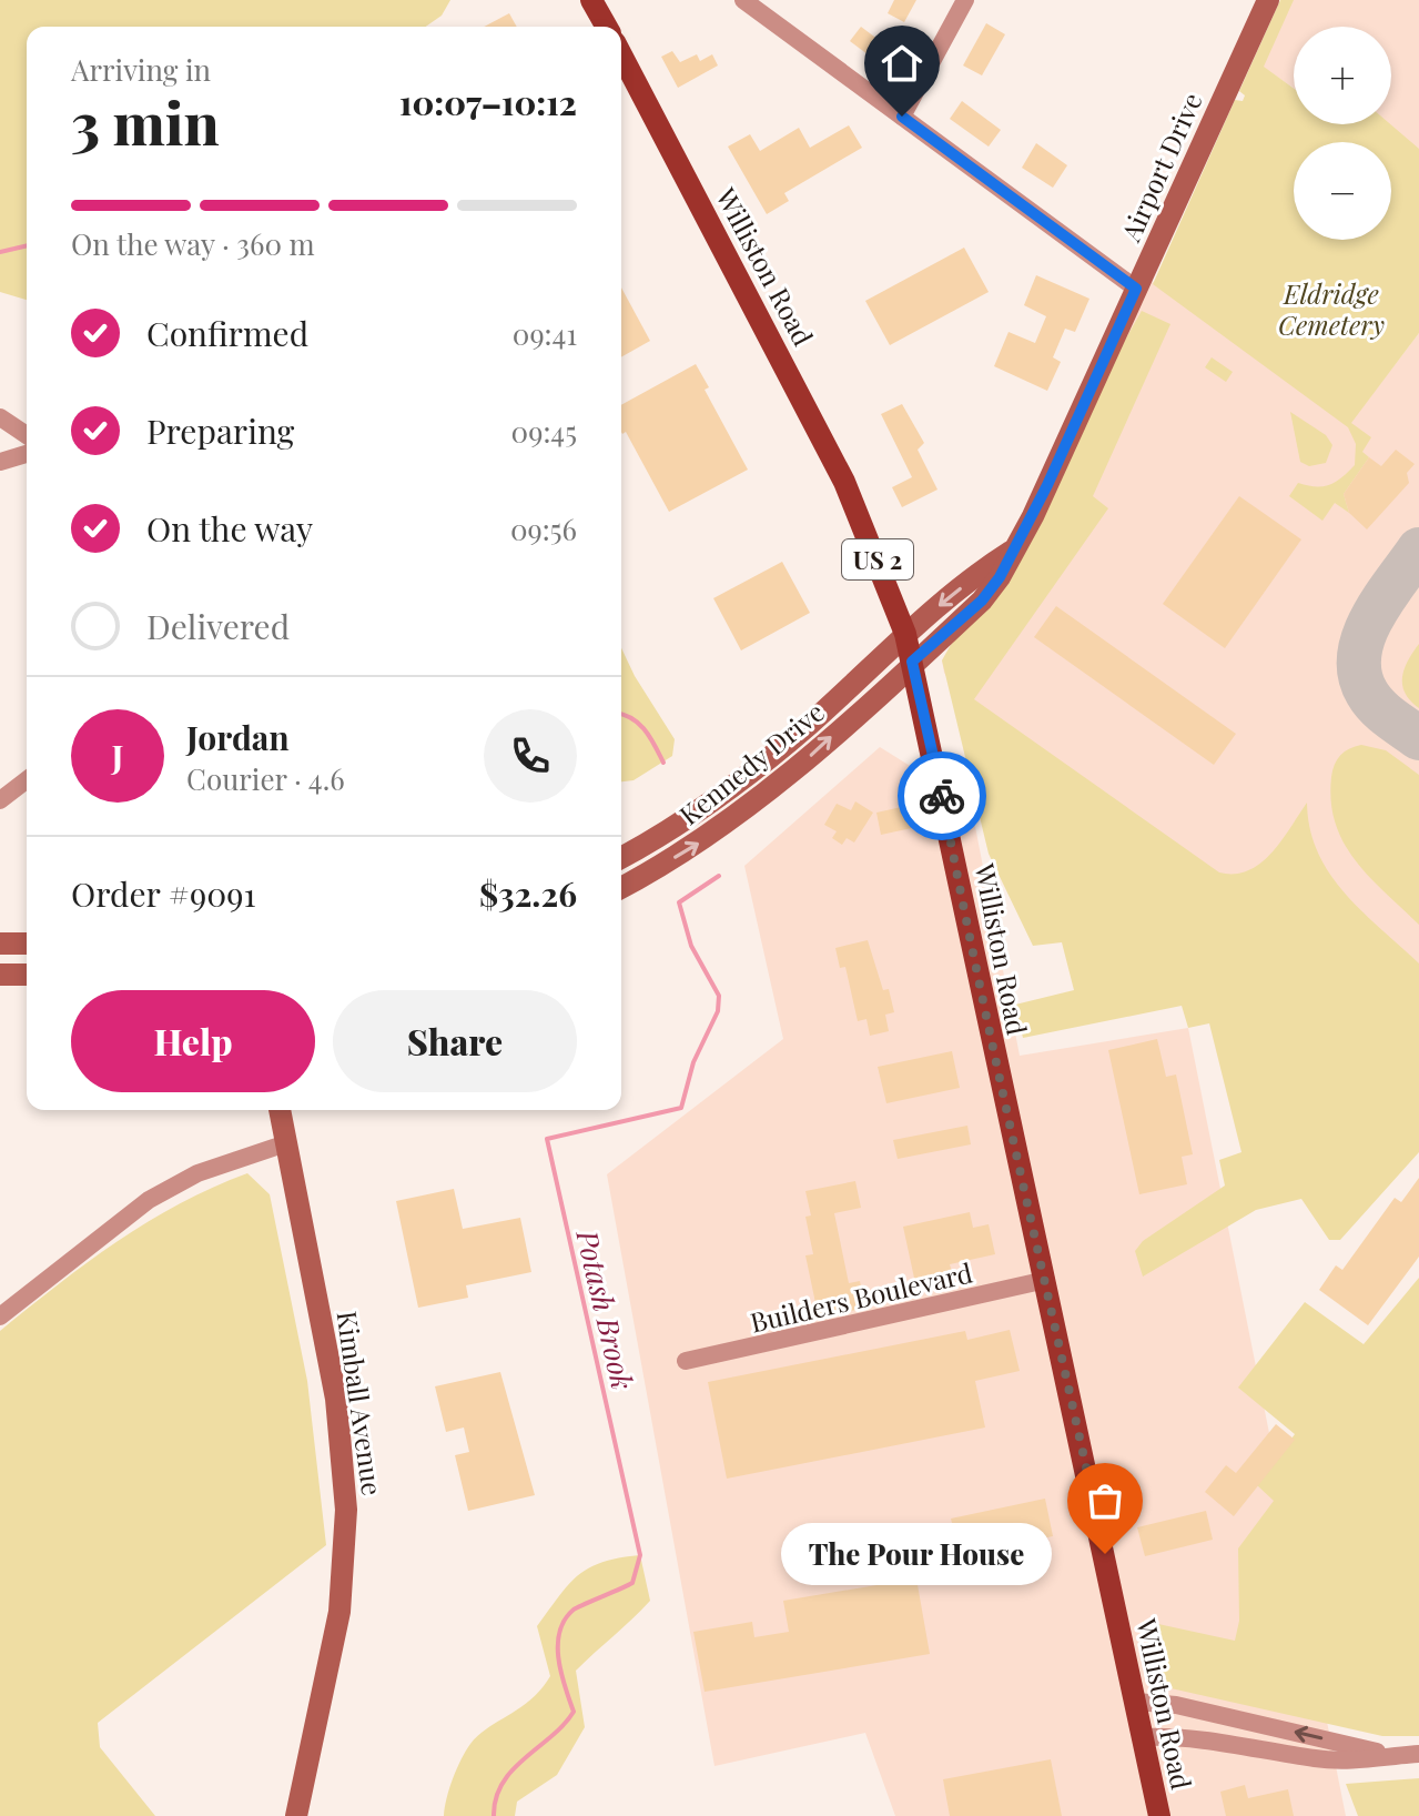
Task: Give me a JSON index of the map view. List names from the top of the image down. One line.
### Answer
{"streets":{"main road":["Airport Drive","Williston Road","US 2","Kennedy Drive","Kimball Avenue"],"street":["Builders Boulevard"]},"crossings":[["Airport Drive","Williston Road"],["Airport Drive","Kennedy Drive"],["Williston Road","Kennedy Drive"],["Williston Road","Builders Boulevard"]],"water":["Potash Brook"],"parks":["Eldridge Cemetery"],"places":["The Pour House"],"page":{"map_buttons":["+","−"],"heading":["3 min","Arriving in","10:07–10:12"],"panel":["Jordan","Courier · 4.6","Order #9091","$32.26"],"bar":"On the way · 360 m","list":[["Confirmed","09:41"],["Preparing","09:45"],["On the way","09:56"],"Delivered"],"round":"J","buttons":["Help","Share"],"bubble":"The Pour House"}}
